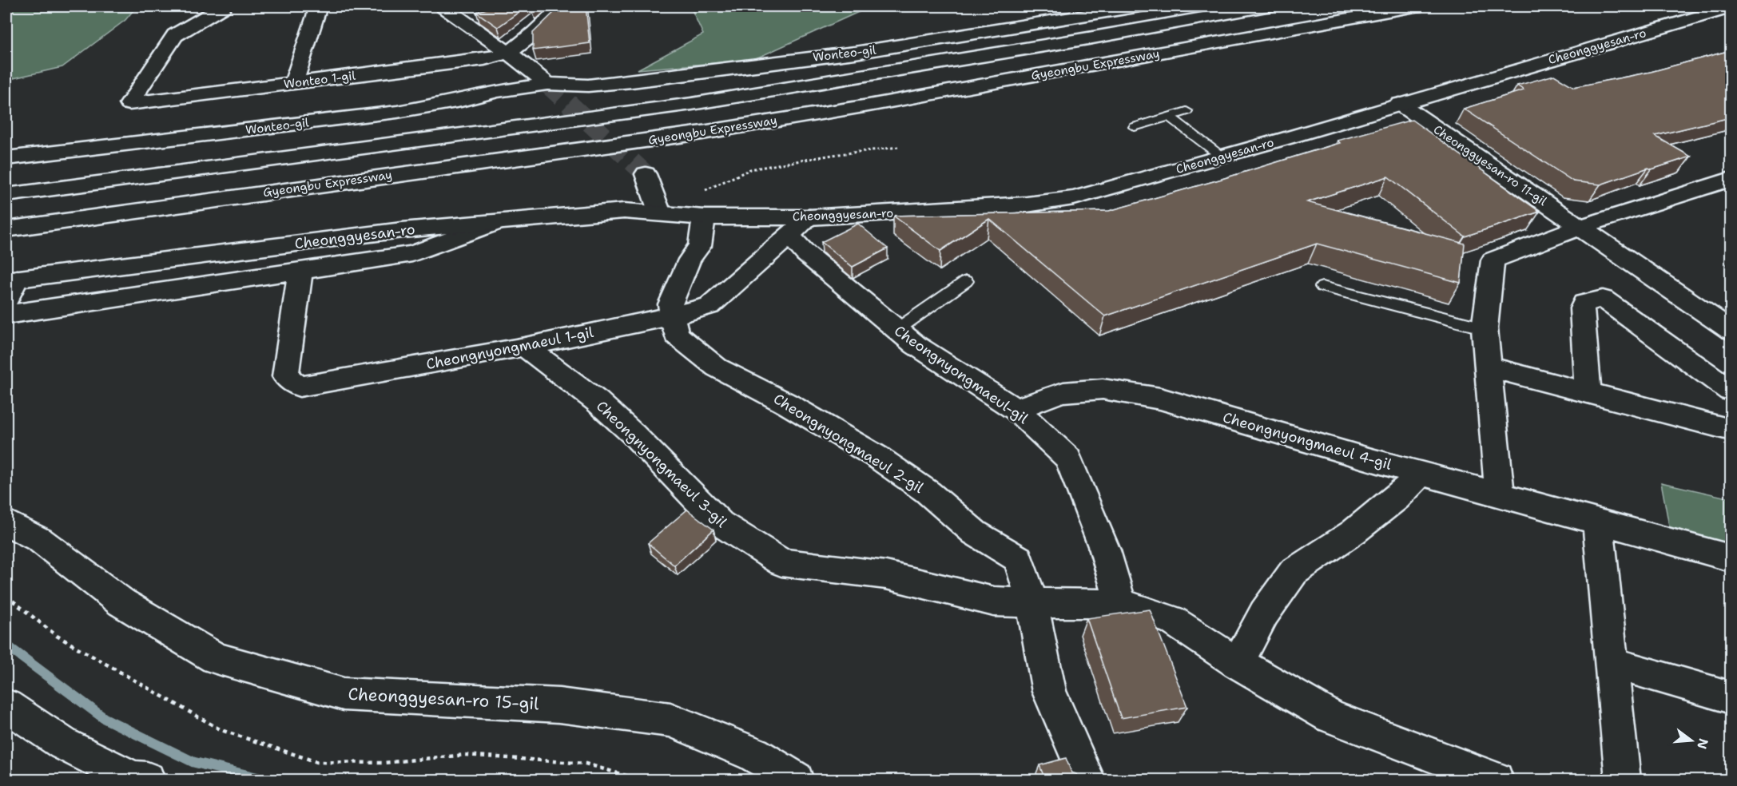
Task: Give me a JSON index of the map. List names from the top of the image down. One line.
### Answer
{"streets":{"main road":["Cheonggyesan-ro","Wonteo-gil","Gyeongbu Expressway","Wonteo 1-gil","Cheonggyesan-ro 11-gil","Cheongnyongmaeul 1-gil","Cheongnyongmaeul-gil","Cheongnyongmaeul 4-gil","Cheongnyongmaeul 2-gil","Cheongnyongmaeul 3-gil","Cheonggyesan-ro 15-gil"]},"crossings":[["Cheonggyesan-ro","Cheonggyesan-ro 11-gil"],["Cheonggyesan-ro","Cheongnyongmaeul 1-gil"],["Cheongnyongmaeul 1-gil","Cheongnyongmaeul-gil"],["Cheongnyongmaeul 1-gil","Cheongnyongmaeul 2-gil"],["Cheongnyongmaeul 1-gil","Cheongnyongmaeul 3-gil"],["Cheongnyongmaeul-gil","Cheongnyongmaeul 4-gil"],["Cheongnyongmaeul-gil","Cheongnyongmaeul 3-gil"],["Cheongnyongmaeul 2-gil","Cheongnyongmaeul 3-gil"]],"north":"right"}
